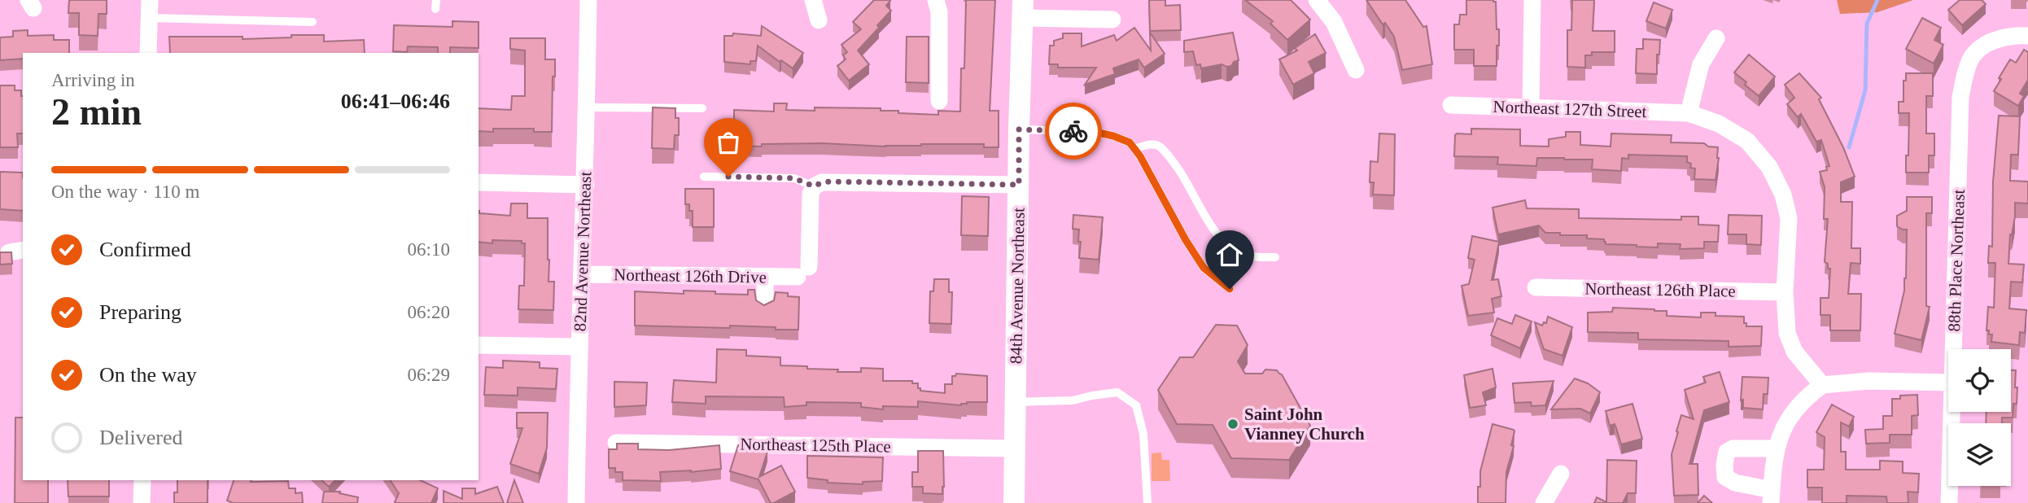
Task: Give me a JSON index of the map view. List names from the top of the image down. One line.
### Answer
{"streets":{"street":["Northeast 127th Street","82nd Avenue Northeast","88th Place Northeast","Northeast 126th Drive","84th Avenue Northeast","Northeast 126th Place","Northeast 125th Place"]},"crossings":[["Northeast 127th Street","Northeast 126th Place"],["82nd Avenue Northeast","Northeast 126th Drive"],["84th Avenue Northeast","Northeast 125th Place"]],"places":["Saint John Vianney Church"],"page":{"heading":["2 min","Arriving in","06:41–06:46"],"bar":"On the way · 110 m","list":[["Confirmed","06:10"],["Preparing","06:20"],["On the way","06:29"],"Delivered"]}}
